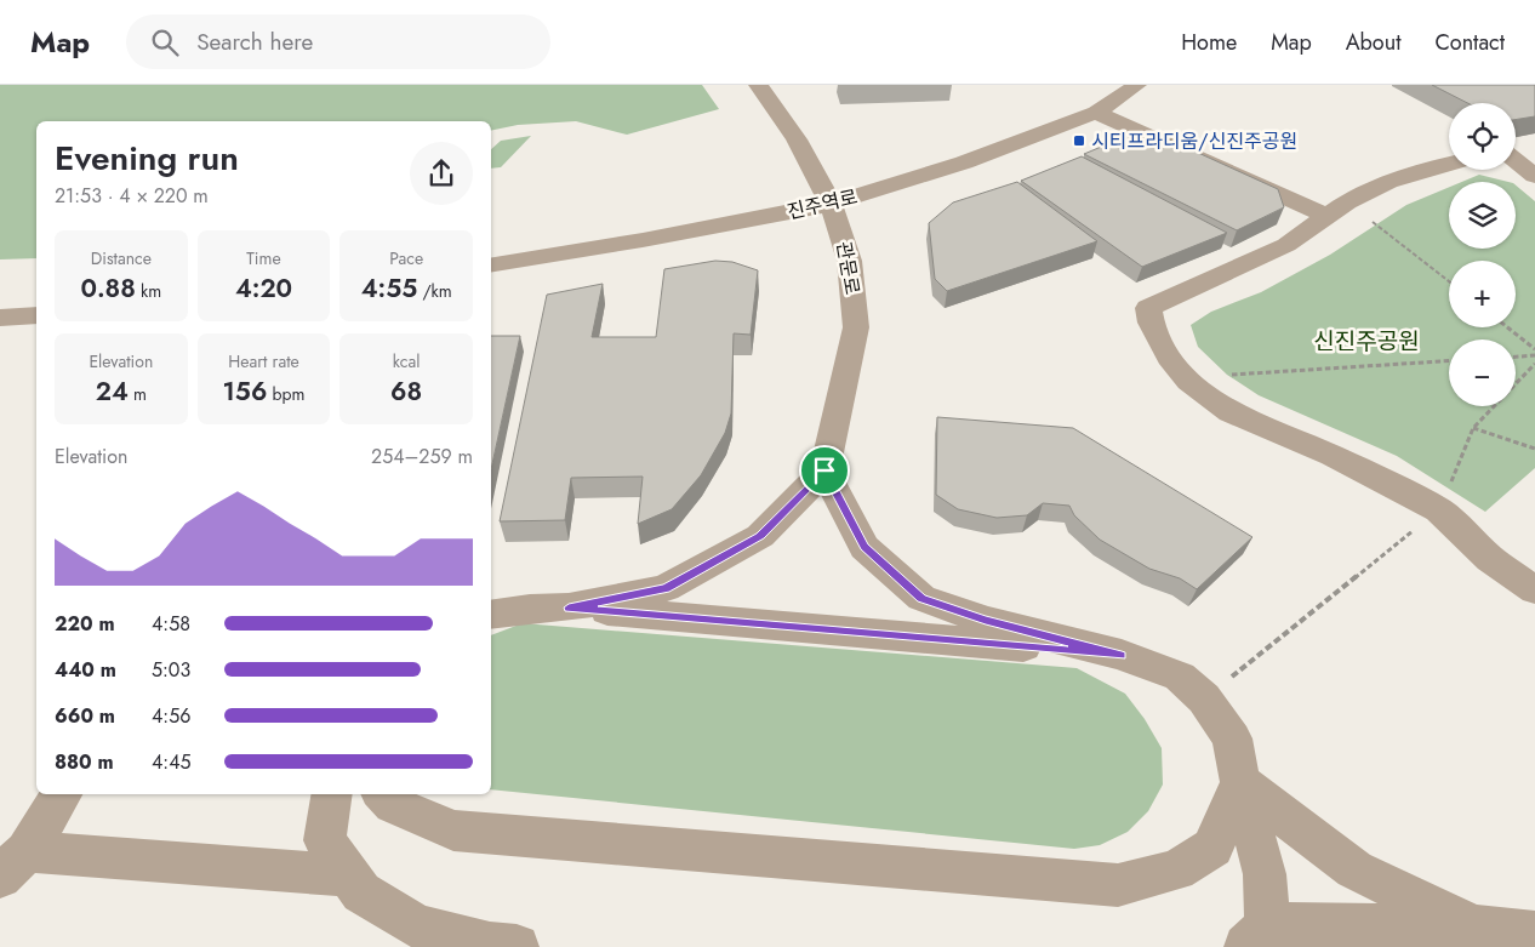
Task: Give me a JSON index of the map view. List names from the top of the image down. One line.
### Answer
{"streets":{"street":["진주역로","관문로"]},"crossings":[["진주역로","관문로"]],"parks":["신진주공원"],"places":{"transit":["시티프라디움/신진주공원"]},"page":{"header":"Map","search":"Search here","nav":["Home","Map","About","Contact"],"map_buttons":["+","−"],"heading":["Evening run","21:53 · 4 × 220 m"],"stats":[["Distance","0.88 km"],["Time","4:20"],["Pace","4:55 /km"],["Elevation","24 m"],["Heart rate","156 bpm"],["kcal","68"]],"chart":["Elevation","254–259 m"],"list":[{"name":"220 m","note":"4:58"},{"name":"440 m","note":"5:03"},{"name":"660 m","note":"4:56"},{"name":"880 m","note":"4:45"}]}}
